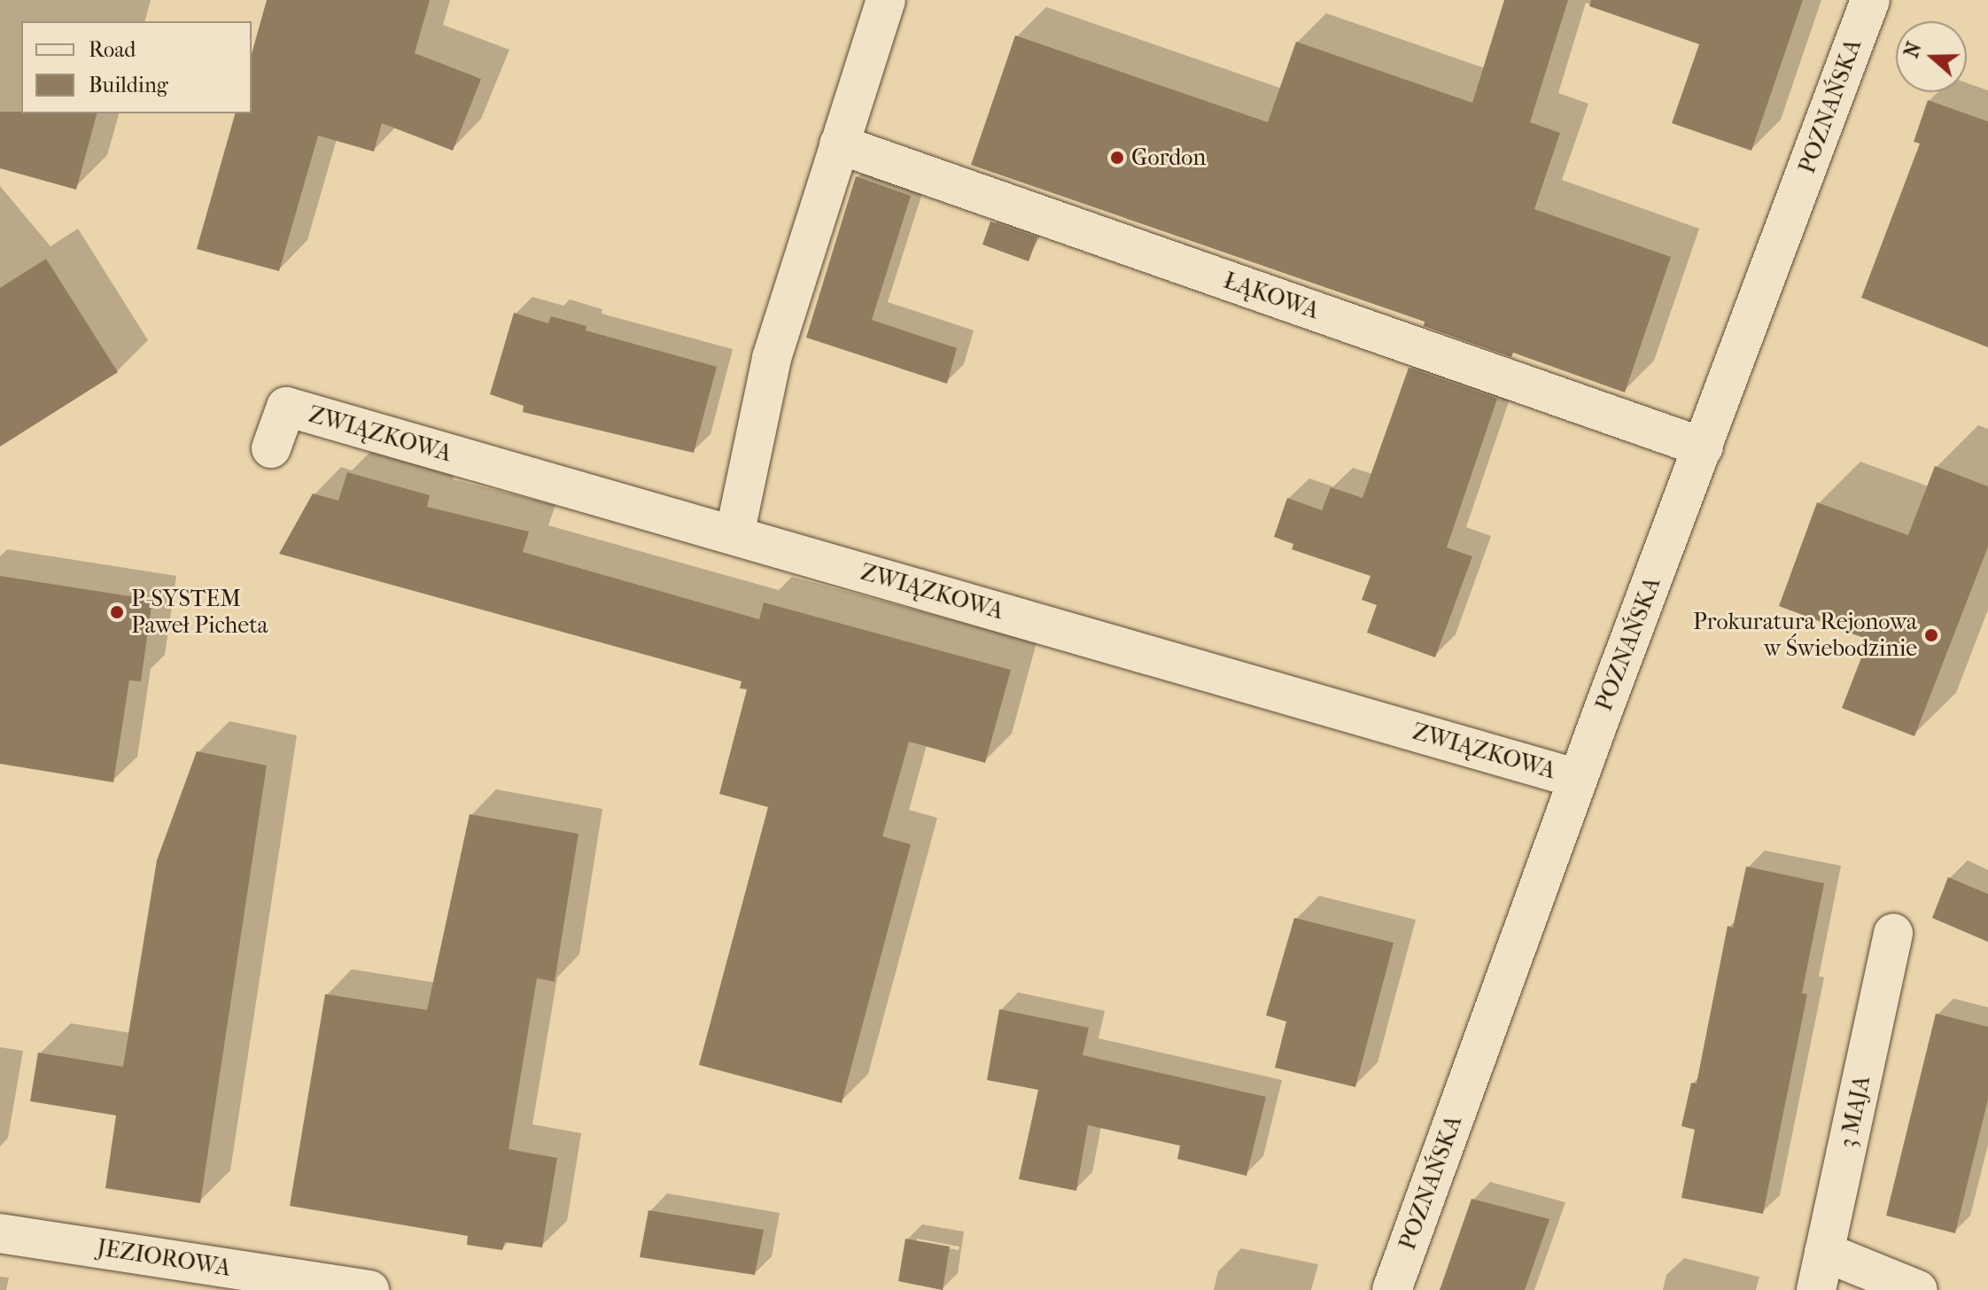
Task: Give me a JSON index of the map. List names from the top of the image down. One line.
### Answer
{"streets":{"street":["POZNAŃSKA","ŁĄKOWA","ZWIĄZKOWA","3 MAJA","JEZIOROWA"]},"crossings":[["POZNAŃSKA","ŁĄKOWA"],["POZNAŃSKA","ZWIĄZKOWA"]],"places":["Gordon","P-SYSTEM Paweł Picheta","Prokuratura Rejonowa w Świebodzinie"],"legend":["Road","Building"],"north":"left"}
